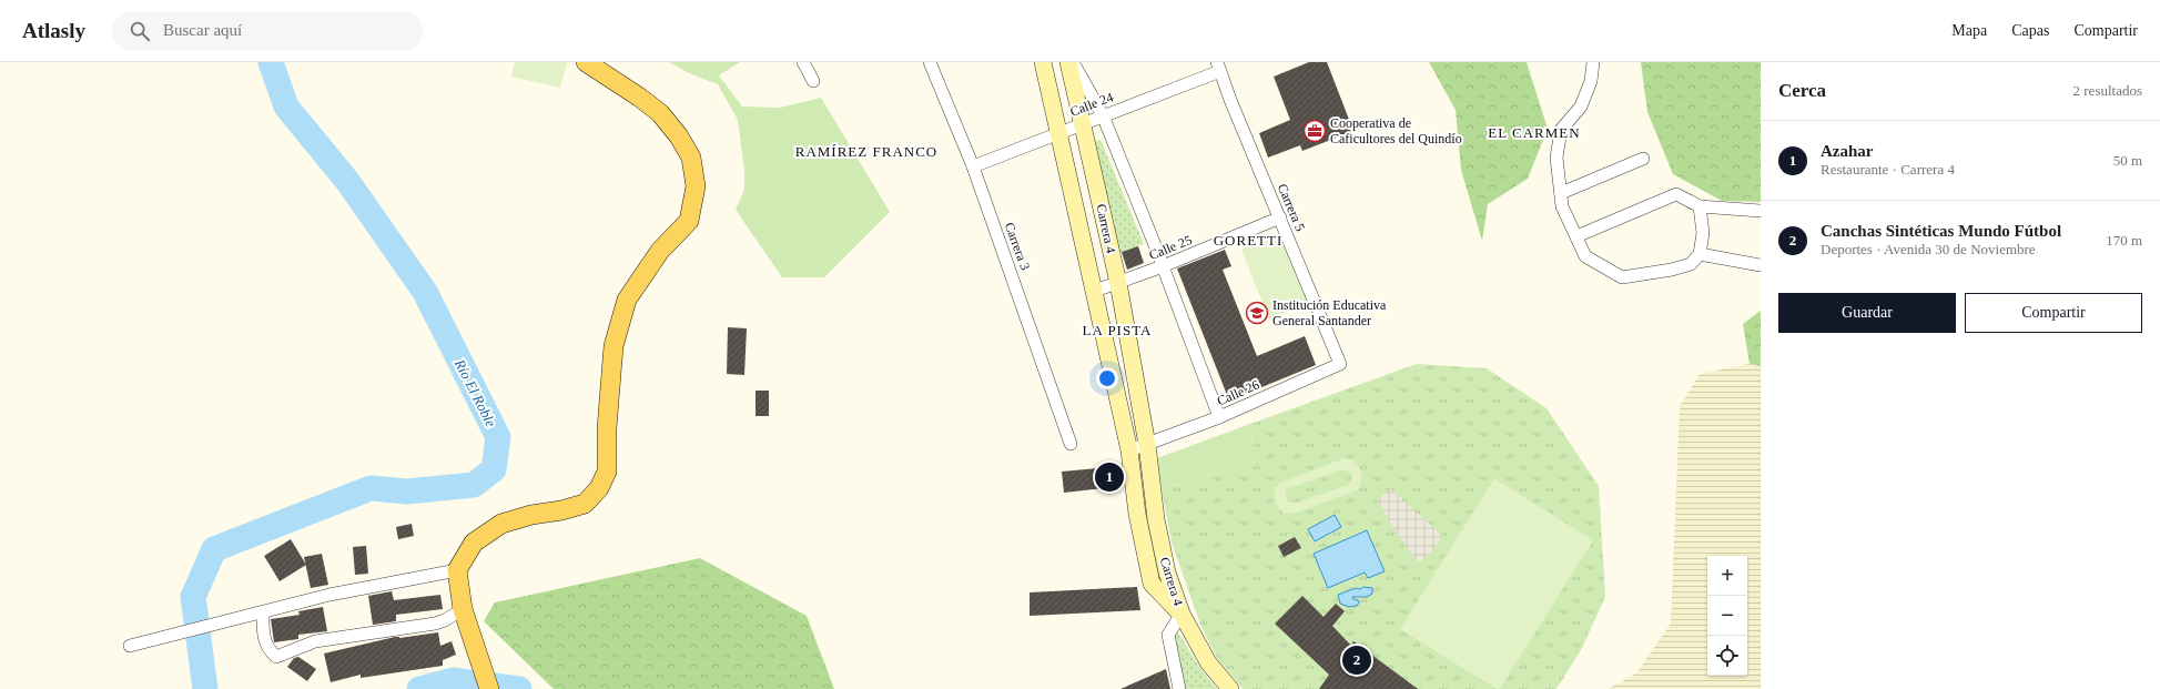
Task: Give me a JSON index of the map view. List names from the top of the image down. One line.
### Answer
{"streets":{"main road":["Carrera 4"],"street":["Calle 24","Carrera 5","Carrera 3","Calle 25","Calle 26"]},"crossings":[["Calle 24","Carrera 5"],["Calle 24","Carrera 4"],["Calle 24","Carrera 3"],["Carrera 5","Calle 25"],["Carrera 5","Calle 26"],["Carrera 4","Calle 25"],["Carrera 4","Calle 26"]],"districts":["EL CARMEN","RAMÍREZ FRANCO","GORETTI","LA PISTA"],"water":["Río El Roble"],"places":{"office":["Cooperativa de Caficultores del Quindío"],"school or university":["Institución Educativa General Santander"]},"page":{"header":"Atlasly","search":"Buscar aquí","nav":["Mapa","Capas","Compartir"],"heading":["Cerca","2 resultados"],"list":[{"mark":"1","name":"Azahar","note":"Restaurante · Carrera 4","value":"50 m"},{"mark":"2","name":"Canchas Sintéticas Mundo Fútbol","note":"Deportes · Avenida 30 de Noviembre","value":"170 m"}],"buttons":["Guardar","Compartir"],"pins":["1","2"],"map_buttons":["+","−"]}}
